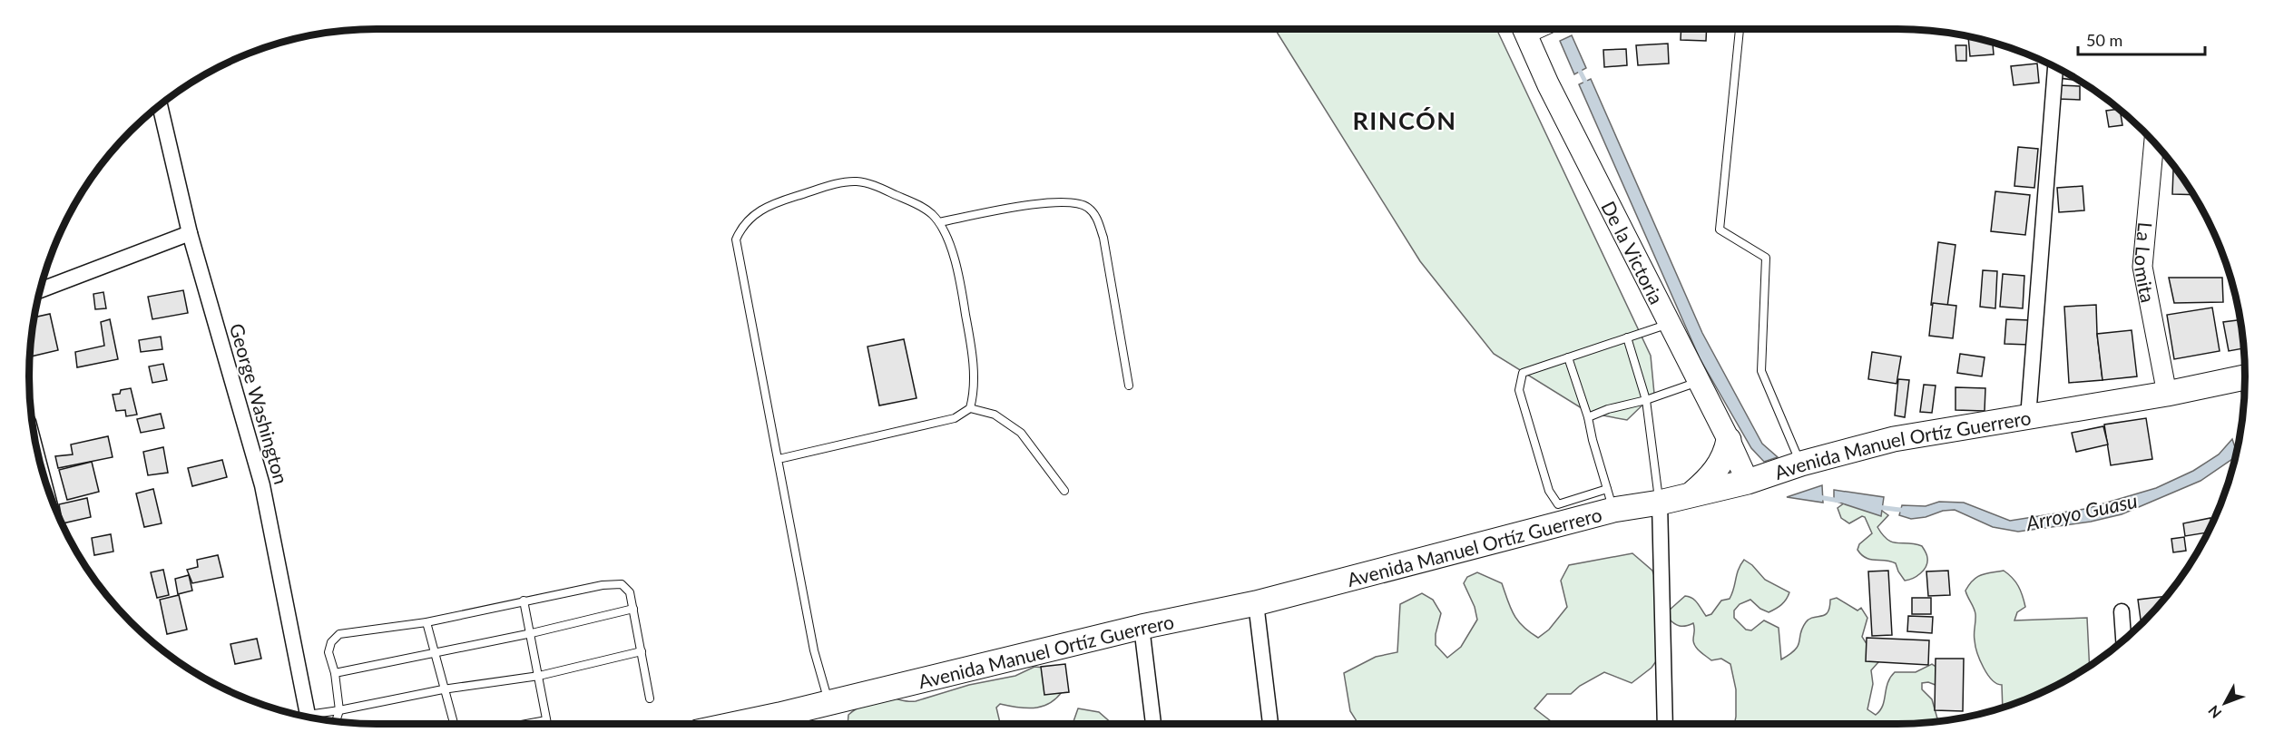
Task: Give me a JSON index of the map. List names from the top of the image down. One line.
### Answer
{"streets":{"main road":["De la Victoria","Avenida Manuel Ortíz Guerrero"],"street":["La Lomita","George Washington"]},"crossings":[["De la Victoria","Avenida Manuel Ortíz Guerrero"],["La Lomita","Avenida Manuel Ortíz Guerrero"]],"districts":["RINCÓN"],"water":["Arroyo Guasu"],"scale_bar":"50 m","north":"bottom left"}
